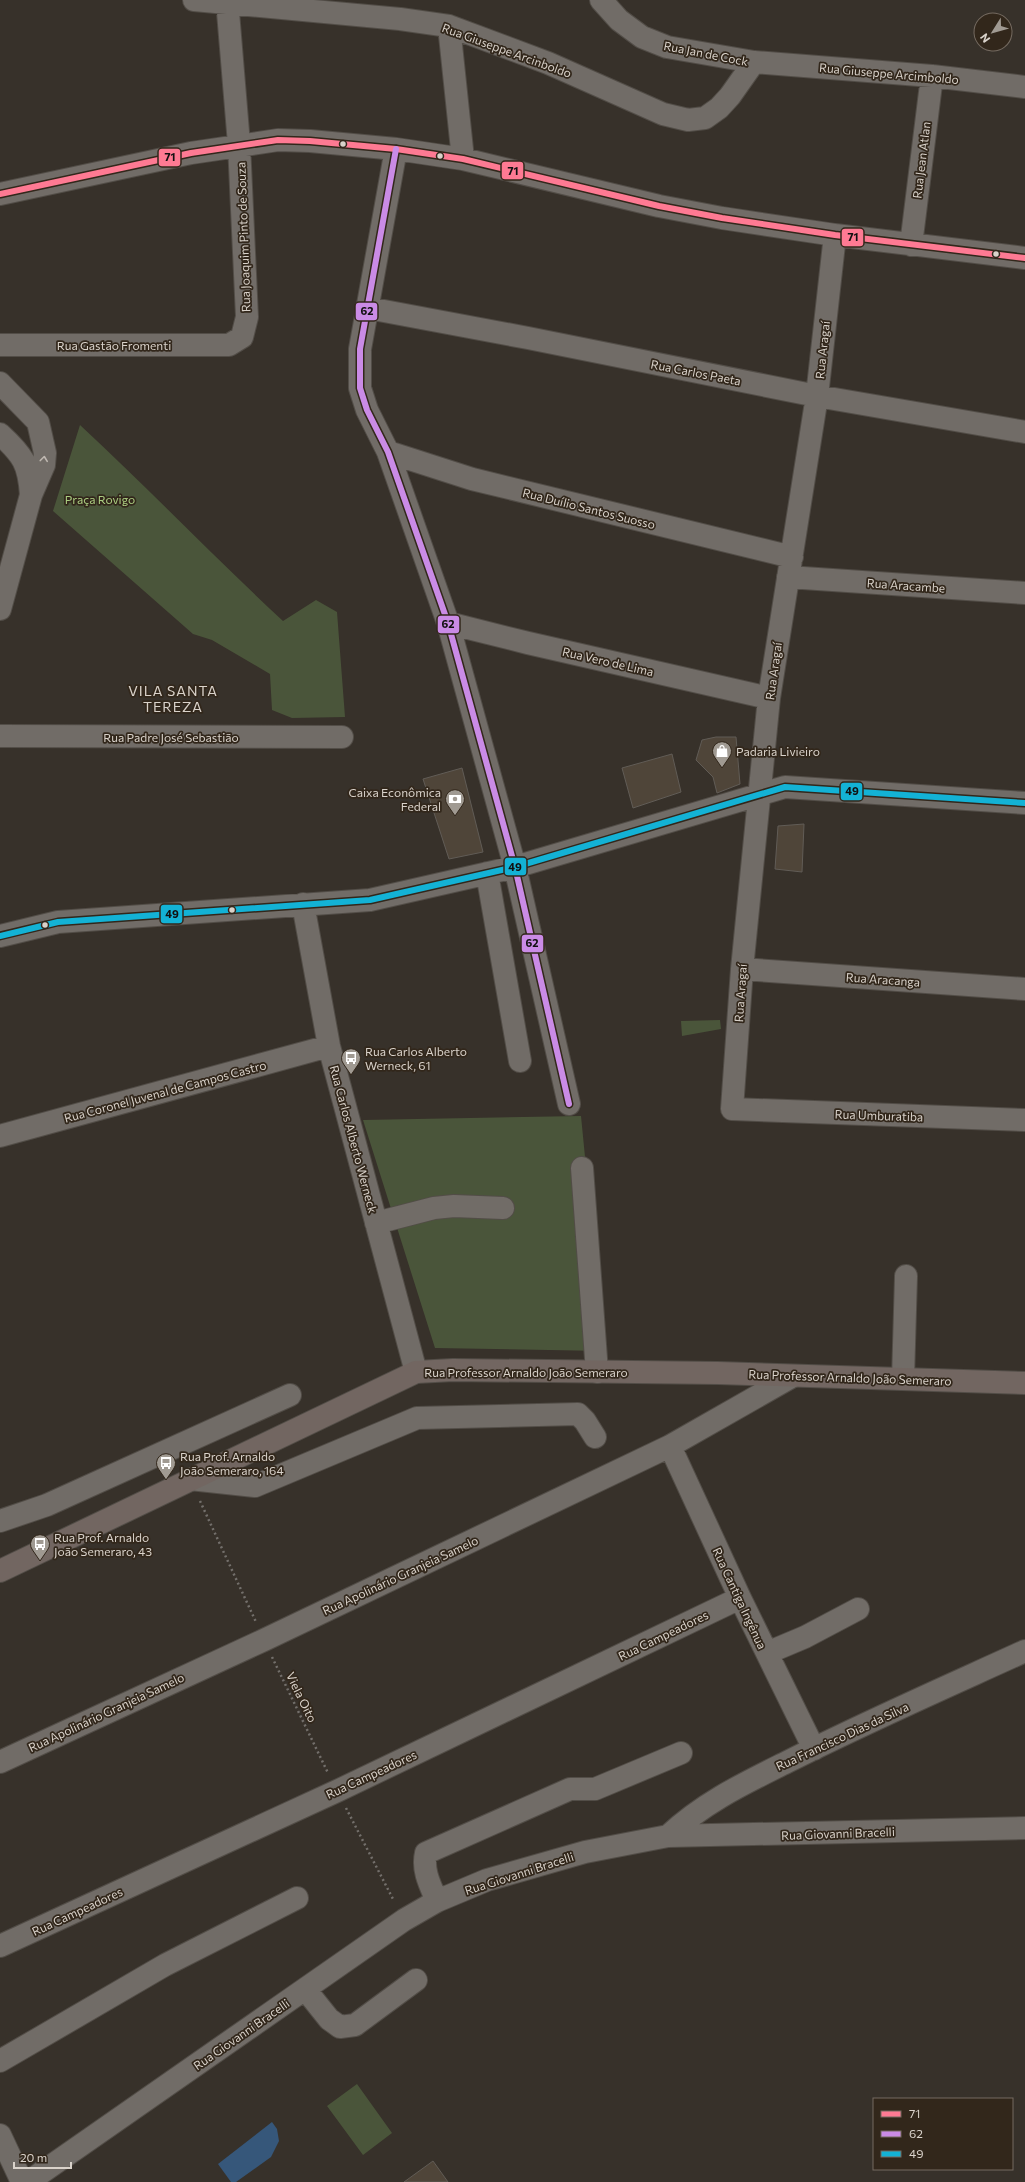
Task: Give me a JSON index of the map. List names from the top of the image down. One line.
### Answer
{"streets":{"main road":["Rua Professor Arnaldo João Semeraro"],"street":["Rua Giuseppe Arcinboldo","Rua Jan de Cock","Rua Giuseppe Arcimboldo","Rua Jean Atlan","Rua Joaquim Pinto de Souza","Rua Gastão Fromenti","Rua Aragaí","Rua Carlos Paeta","Rua Duílio Santos Suosso","Rua Aracambe","Rua Vero de Lima","Rua Padre José Sebastião","Rua Aracanga","Rua Coronel Juvenal de Campos Castro","Rua Umburatiba","Rua Carlos Alberto Werneck","Rua Apolinário Granjeia Samelo","Rua Cantiga Ingênua","Rua Campeadores","Rua Francisco Dias da Silva","Rua Giovanni Bracelli"],"path":["Viela Oito"]},"crossings":[["Rua Giuseppe Arcinboldo","Rua Jan de Cock"],["Rua Giuseppe Arcinboldo","Rua Giuseppe Arcimboldo"],["Rua Giuseppe Arcinboldo","Rua Joaquim Pinto de Souza"],["Rua Jan de Cock","Rua Giuseppe Arcimboldo"],["Rua Giuseppe Arcimboldo","Rua Jean Atlan"],["Rua Joaquim Pinto de Souza","Rua Gastão Fromenti"],["Rua Aragaí","Rua Carlos Paeta"],["Rua Aragaí","Rua Duílio Santos Suosso"],["Rua Aragaí","Rua Aracambe"],["Rua Aragaí","Rua Vero de Lima"],["Rua Aragaí","Rua Aracanga"],["Rua Aragaí","Rua Umburatiba"],["Rua Duílio Santos Suosso","Rua Aracambe"],["Rua Coronel Juvenal de Campos Castro","Rua Carlos Alberto Werneck"],["Rua Carlos Alberto Werneck","Rua Professor Arnaldo João Semeraro"],["Rua Professor Arnaldo João Semeraro","Rua Apolinário Granjeia Samelo"],["Rua Professor Arnaldo João Semeraro","Viela Oito"],["Rua Apolinário Granjeia Samelo","Rua Cantiga Ingênua"],["Rua Apolinário Granjeia Samelo","Viela Oito"],["Rua Cantiga Ingênua","Rua Campeadores"],["Rua Cantiga Ingênua","Rua Francisco Dias da Silva"],["Rua Campeadores","Viela Oito"],["Viela Oito","Rua Giovanni Bracelli"],["Rua Francisco Dias da Silva","Rua Giovanni Bracelli"]],"districts":["VILA SANTA TEREZA"],"parks":["Praça Rovigo"],"places":{"shop":["Padaria Livieiro"],"bank":["Caixa Econômica Federal"],"bus stop":["Rua Carlos Alberto Werneck, 61","Rua Prof. Arnaldo João Semeraro, 164","Rua Prof. Arnaldo João Semeraro, 43"]},"lines":["transit line 71","transit line 62","transit line 49"],"legend":["71","62","49"],"scale_bar":"20 m","north":"bottom left"}
